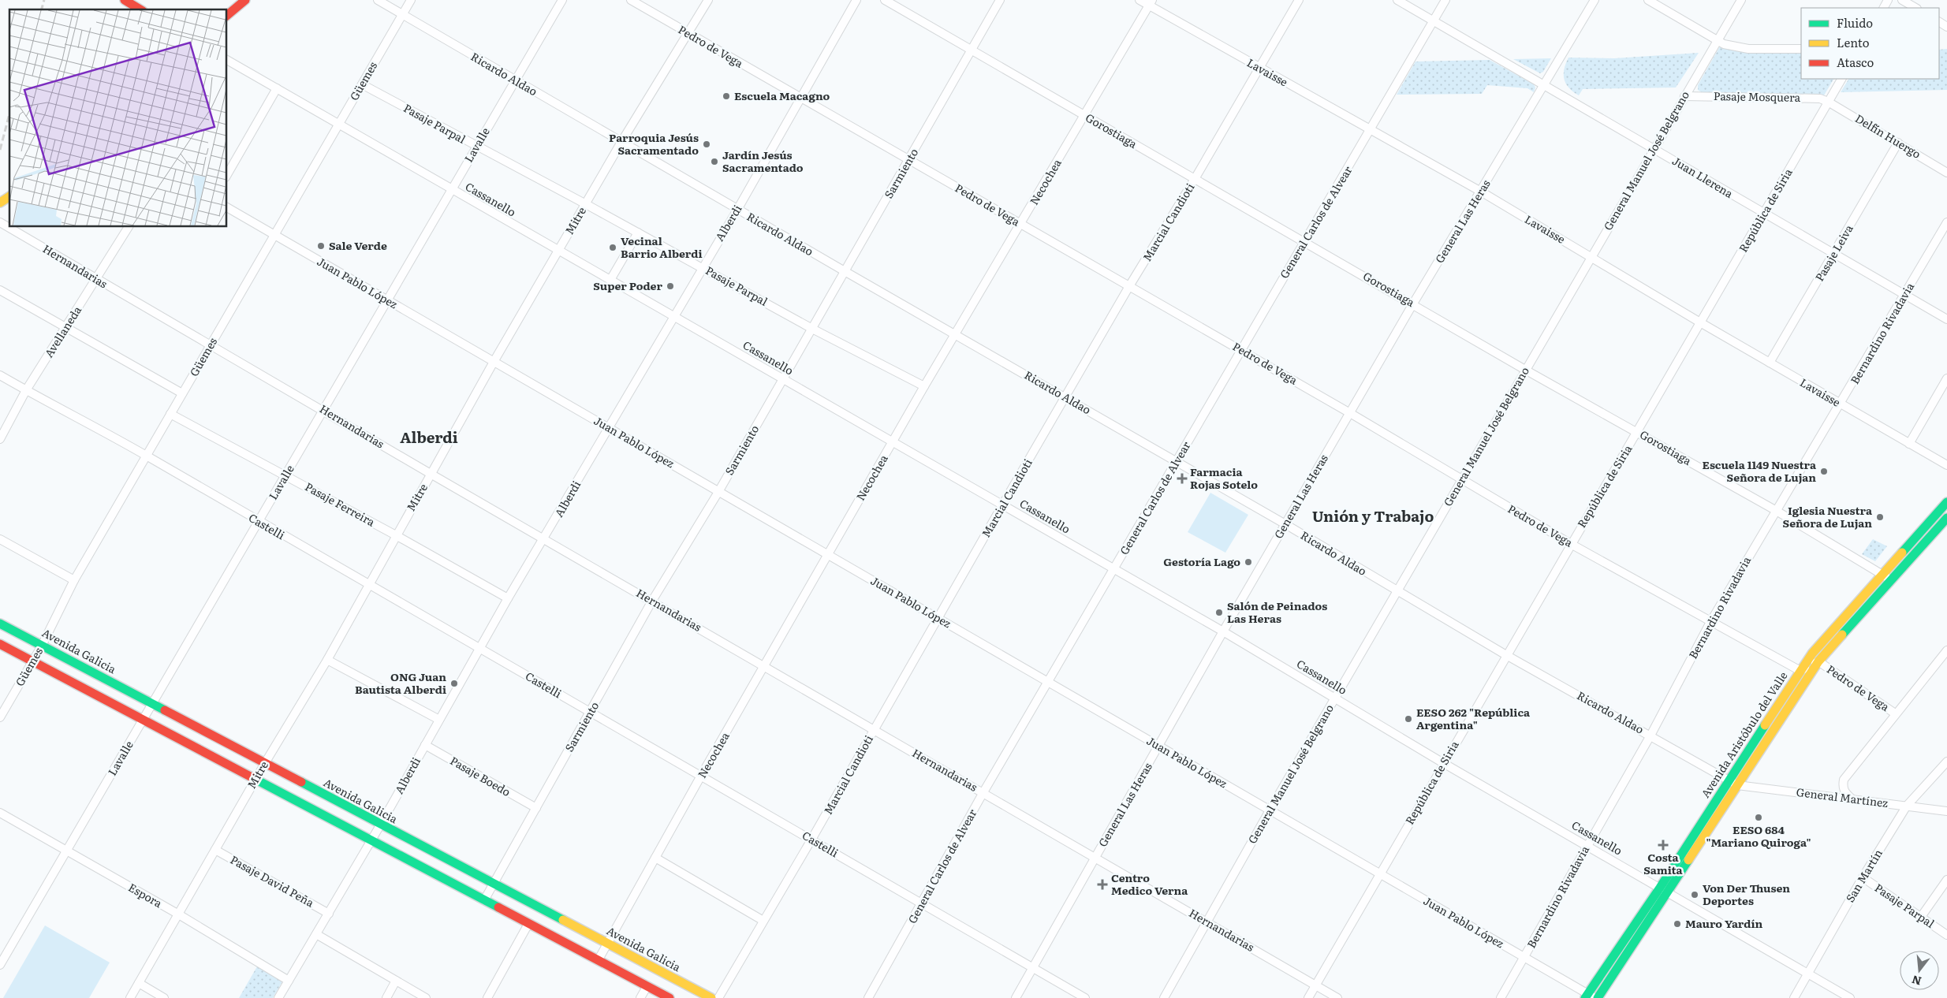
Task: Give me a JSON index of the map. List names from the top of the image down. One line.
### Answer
{"streets":{"main road":["Avenida Galicia","Avenida Aristóbulo del Valle"],"street":["Pedro de Vega","Lavaisse","Ricardo Aldao","Güemes","Pasaje Mosquera","Pasaje Parpal","Gorostiaga","Delfín Huergo","Lavalle","General Manuel José Belgrano","Sarmiento","Juan Llerena","Necochea","Cassanello","República de Siria","Mitre","General Las Heras","Marcial Candioti","General Carlos de Alvear","Alberdi","Pasaje Leiva","Hernandarias","Juan Pablo López","Avellaneda","Bernardino Rivadavia","Pasaje Ferreira","Castelli","Pasaje Boedo","General Martínez","San Martín","Pasaje David Peña","Espora"]},"crossings":[["Pedro de Vega","General Manuel José Belgrano"],["Pedro de Vega","Sarmiento"],["Pedro de Vega","Necochea"],["Pedro de Vega","República de Siria"],["Pedro de Vega","Mitre"],["Pedro de Vega","General Las Heras"],["Pedro de Vega","Marcial Candioti"],["Pedro de Vega","General Carlos de Alvear"],["Pedro de Vega","Alberdi"],["Pedro de Vega","Bernardino Rivadavia"],["Pedro de Vega","Avenida Aristóbulo del Valle"],["Lavaisse","General Manuel José Belgrano"],["Lavaisse","Necochea"],["Lavaisse","República de Siria"],["Lavaisse","General Las Heras"],["Lavaisse","Marcial Candioti"],["Lavaisse","General Carlos de Alvear"],["Lavaisse","Pasaje Leiva"],["Lavaisse","Bernardino Rivadavia"],["Ricardo Aldao","Güemes"],["Ricardo Aldao","Lavalle"],["Ricardo Aldao","General Manuel José Belgrano"],["Ricardo Aldao","Sarmiento"],["Ricardo Aldao","Necochea"],["Ricardo Aldao","República de Siria"],["Ricardo Aldao","Mitre"],["Ricardo Aldao","General Las Heras"],["Ricardo Aldao","Marcial Candioti"],["Ricardo Aldao","General Carlos de Alvear"],["Ricardo Aldao","Alberdi"],["Ricardo Aldao","Bernardino Rivadavia"],["Ricardo Aldao","Avenida Aristóbulo del Valle"],["Ricardo Aldao","General Martínez"],["Güemes","Pasaje Parpal"],["Güemes","Cassanello"],["Güemes","Hernandarias"],["Güemes","Juan Pablo López"],["Güemes","Pasaje Ferreira"],["Güemes","Castelli"],["Güemes","Avenida Galicia"],["Pasaje Mosquera","Delfín Huergo"],["Pasaje Mosquera","General Manuel José Belgrano"],["Pasaje Mosquera","República de Siria"],["Pasaje Parpal","Lavalle"],["Pasaje Parpal","Sarmiento"],["Pasaje Parpal","Necochea"],["Pasaje Parpal","Mitre"],["Pasaje Parpal","Alberdi"],["Pasaje Parpal","San Martín"],["Gorostiaga","General Manuel José Belgrano"],["Gorostiaga","Sarmiento"],["Gorostiaga","Necochea"],["Gorostiaga","República de Siria"],["Gorostiaga","General Las Heras"],["Gorostiaga","Marcial Candioti"],["Gorostiaga","General Carlos de Alvear"],["Gorostiaga","Bernardino Rivadavia"],["Gorostiaga","Avenida Aristóbulo del Valle"],["Delfín Huergo","República de Siria"],["Delfín Huergo","Pasaje Leiva"],["Lavalle","Cassanello"],["Lavalle","Hernandarias"],["Lavalle","Juan Pablo López"],["Lavalle","Pasaje Ferreira"],["Lavalle","Castelli"],["Lavalle","Avenida Galicia"],["Lavalle","Espora"],["General Manuel José Belgrano","Juan Llerena"],["General Manuel José Belgrano","Cassanello"],["General Manuel José Belgrano","Hernandarias"],["General Manuel José Belgrano","Juan Pablo López"],["Sarmiento","Cassanello"],["Sarmiento","Hernandarias"],["Sarmiento","Juan Pablo López"],["Sarmiento","Castelli"],["Sarmiento","Avenida Galicia"],["Sarmiento","Pasaje Boedo"],["Juan Llerena","República de Siria"],["Juan Llerena","General Las Heras"],["Juan Llerena","General Carlos de Alvear"],["Juan Llerena","Pasaje Leiva"],["Juan Llerena","Bernardino Rivadavia"],["Necochea","Cassanello"],["Necochea","Hernandarias"],["Necochea","Juan Pablo López"],["Necochea","Castelli"],["Necochea","Avenida Galicia"],["Cassanello","República de Siria"],["Cassanello","Mitre"],["Cassanello","General Las Heras"],["Cassanello","Marcial Candioti"],["Cassanello","General Carlos de Alvear"],["Cassanello","Alberdi"],["Cassanello","Bernardino Rivadavia"],["Cassanello","Avenida Aristóbulo del Valle"],["Cassanello","San Martín"],["República de Siria","Hernandarias"],["República de Siria","Juan Pablo López"],["Mitre","Hernandarias"],["Mitre","Juan Pablo López"],["Mitre","Pasaje Ferreira"],["Mitre","Castelli"],["Mitre","Avenida Galicia"],["Mitre","Pasaje David Peña"],["Mitre","Espora"],["General Las Heras","Hernandarias"],["General Las Heras","Juan Pablo López"],["General Las Heras","Castelli"],["Marcial Candioti","Hernandarias"],["Marcial Candioti","Juan Pablo López"],["Marcial Candioti","Castelli"],["General Carlos de Alvear","Hernandarias"],["General Carlos de Alvear","Juan Pablo López"],["General Carlos de Alvear","Castelli"],["Alberdi","Hernandarias"],["Alberdi","Juan Pablo López"],["Alberdi","Pasaje Ferreira"],["Alberdi","Castelli"],["Alberdi","Avenida Galicia"],["Alberdi","Pasaje Boedo"],["Alberdi","Pasaje David Peña"],["Alberdi","Espora"],["Hernandarias","Avellaneda"],["Juan Pablo López","Bernardino Rivadavia"],["Juan Pablo López","Avenida Aristóbulo del Valle"],["Avellaneda","Castelli"],["Avenida Aristóbulo del Valle","General Martínez"],["General Martínez","San Martín"]],"districts":["Alberdi","Unión y Trabajo"],"places":{"other":["Escuela Macagno","Parroquia Jesús Sacramentado","Jardín Jesús Sacramentado","Sale Verde","Vecinal Barrio Alberdi","Super Poder","Escuela 1149 Nuestra Señora de Lujan","Iglesia Nuestra Señora de Lujan","Gestoría Lago","Salón de Peinados Las Heras","ONG Juan Bautista Alberdi","EESO 262 \"República Argentina\"","EESO 684 \"Mariano Quiroga\"","Von Der Thusen Deportes","Mauro Yardín"],"health":["Farmacia Rojas Sotelo","Costa Samita","Centro Medico Verna"]},"legend":["Fluido","Lento","Atasco"],"north":"bottom"}
